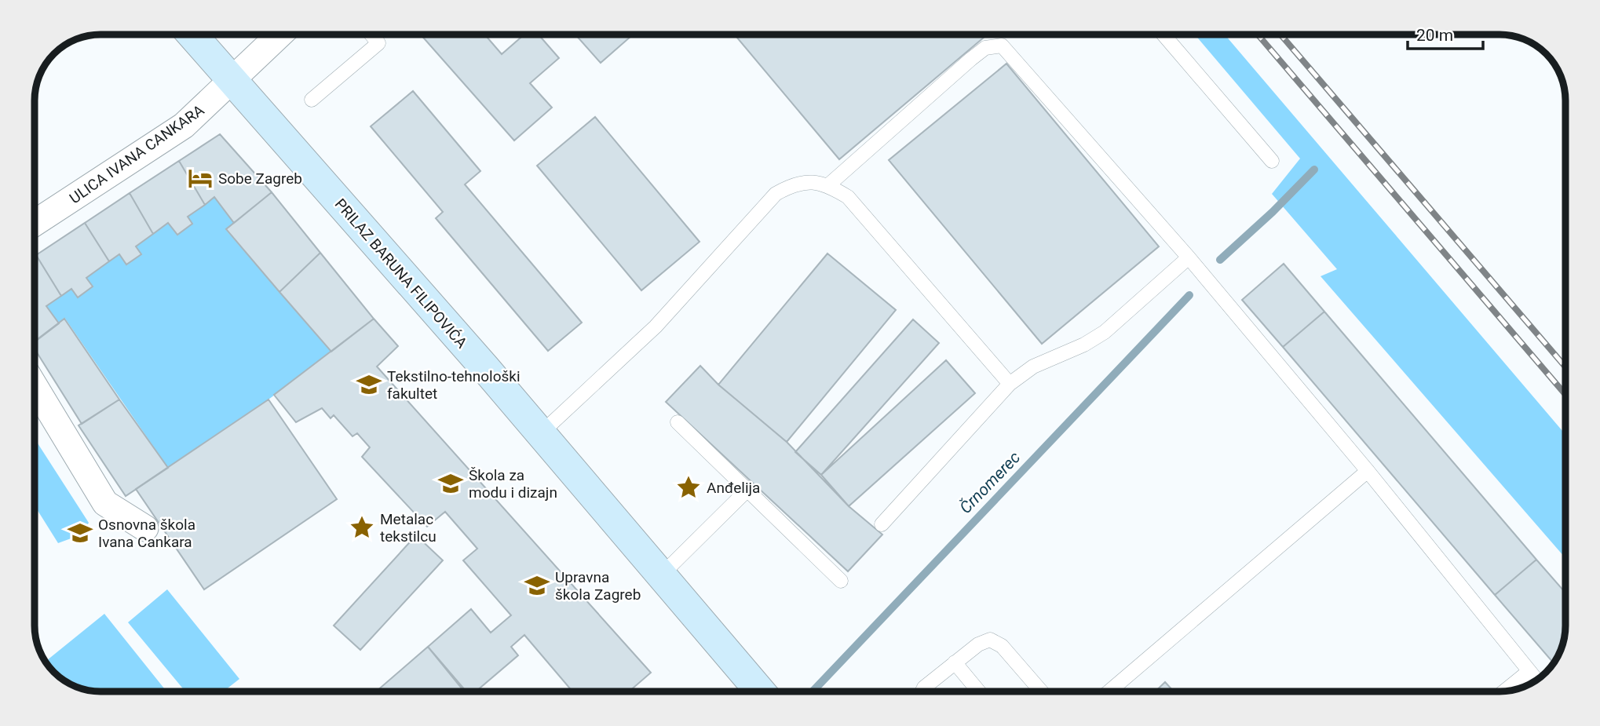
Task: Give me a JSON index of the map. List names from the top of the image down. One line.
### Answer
{"streets":{"main road":["PRILAZ BARUNA FILIPOVIĆA"],"street":["ULICA IVANA CANKARA"]},"crossings":[["ULICA IVANA CANKARA","PRILAZ BARUNA FILIPOVIĆA"]],"water":["Črnomerec"],"places":{"hotel":["Sobe Zagreb"],"school or university":["Tekstilno-tehnološki fakultet","Škola za modu i dizajn","Osnovna škola Ivana Cankara","Upravna škola Zagreb"],"place":["Anđelija","Metalac tekstilcu"]},"scale_bar":"20 m"}
